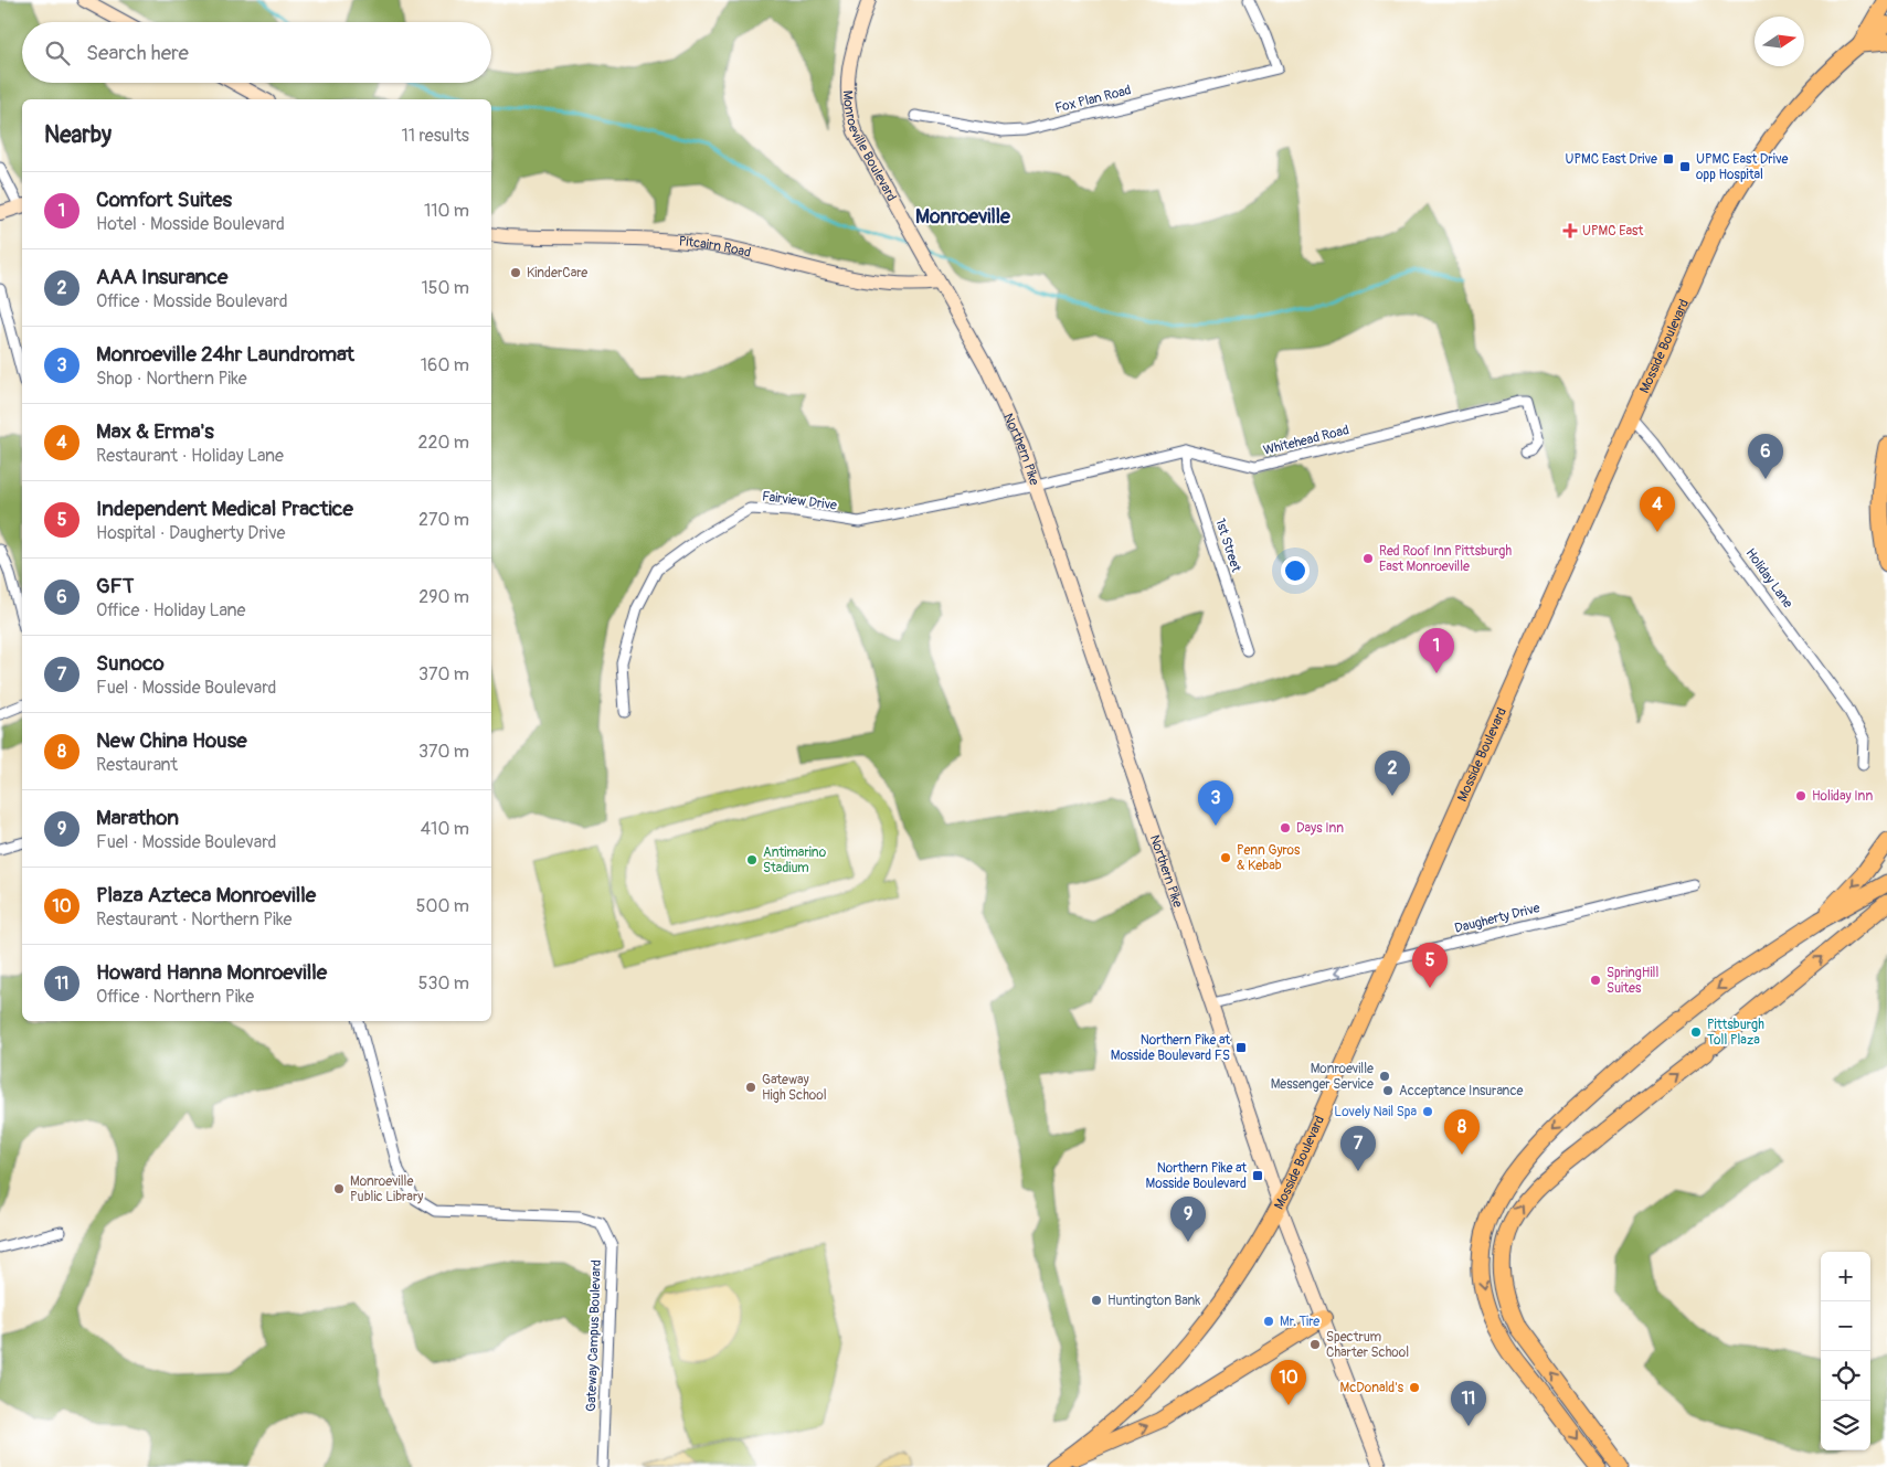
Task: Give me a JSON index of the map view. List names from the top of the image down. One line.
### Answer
{"streets":{"main road":["Monroeville Boulevard","Pitcairn Road","Mosside Boulevard","Northern Pike"],"street":["Fox Plan Road","Whitehead Road","Fairview Drive","1st Street","Holiday Lane","Daugherty Drive","Gateway Campus Boulevard"]},"crossings":[["Monroeville Boulevard","Pitcairn Road"],["Monroeville Boulevard","Northern Pike"],["Pitcairn Road","Northern Pike"],["Mosside Boulevard","Northern Pike"],["Mosside Boulevard","Holiday Lane"],["Mosside Boulevard","Daugherty Drive"],["Whitehead Road","Northern Pike"],["Whitehead Road","Fairview Drive"],["Whitehead Road","1st Street"],["Northern Pike","Fairview Drive"],["Northern Pike","Daugherty Drive"]],"one_way":["Daugherty Drive"],"districts":["Monroeville"],"places":{"transit":["UPMC East Drive","UPMC East Drive opp Hospital","Northern Pike at Mosside Boulevard FS","Northern Pike at Mosside Boulevard"],"health":["UPMC East"],"other":["KinderCare","Red Roof Inn Pittsburgh East Monroeville","Holiday Inn","Days Inn","Penn Gyros & Kebab","Antimarino Stadium","SpringHill Suites","Pittsburgh Toll Plaza","Monroeville Messenger Service","Gateway High School","Acceptance Insurance","Lovely Nail Spa","Monroeville Public Library","Huntington Bank","Mr. Tire","Spectrum Charter School","McDonald's"]},"north":"right","page":{"search":"Search here","heading":["Nearby","11 results"],"list":[{"mark":"1","name":"Comfort Suites","note":"Hotel · Mosside Boulevard","value":"110 m"},{"mark":"2","name":"AAA Insurance","note":"Office · Mosside Boulevard","value":"150 m"},{"mark":"3","name":"Monroeville 24hr Laundromat","note":"Shop · Northern Pike","value":"160 m"},{"mark":"4","name":"Max & Erma's","note":"Restaurant · Holiday Lane","value":"220 m"},{"mark":"5","name":"Independent Medical Practice","note":"Hospital · Daugherty Drive","value":"270 m"},{"mark":"6","name":"GFT","note":"Office · Holiday Lane","value":"290 m"},{"mark":"7","name":"Sunoco","note":"Fuel · Mosside Boulevard","value":"370 m"},{"mark":"8","name":"New China House","note":"Restaurant","value":"370 m"},{"mark":"9","name":"Marathon","note":"Fuel · Mosside Boulevard","value":"410 m"},{"mark":"10","name":"Plaza Azteca Monroeville","note":"Restaurant · Northern Pike","value":"500 m"},{"mark":"11","name":"Howard Hanna Monroeville","note":"Office · Northern Pike","value":"530 m"}],"pins":["6","4","1","2","3","5","8","7","9","10","11"],"map_buttons":["+","−"]}}
